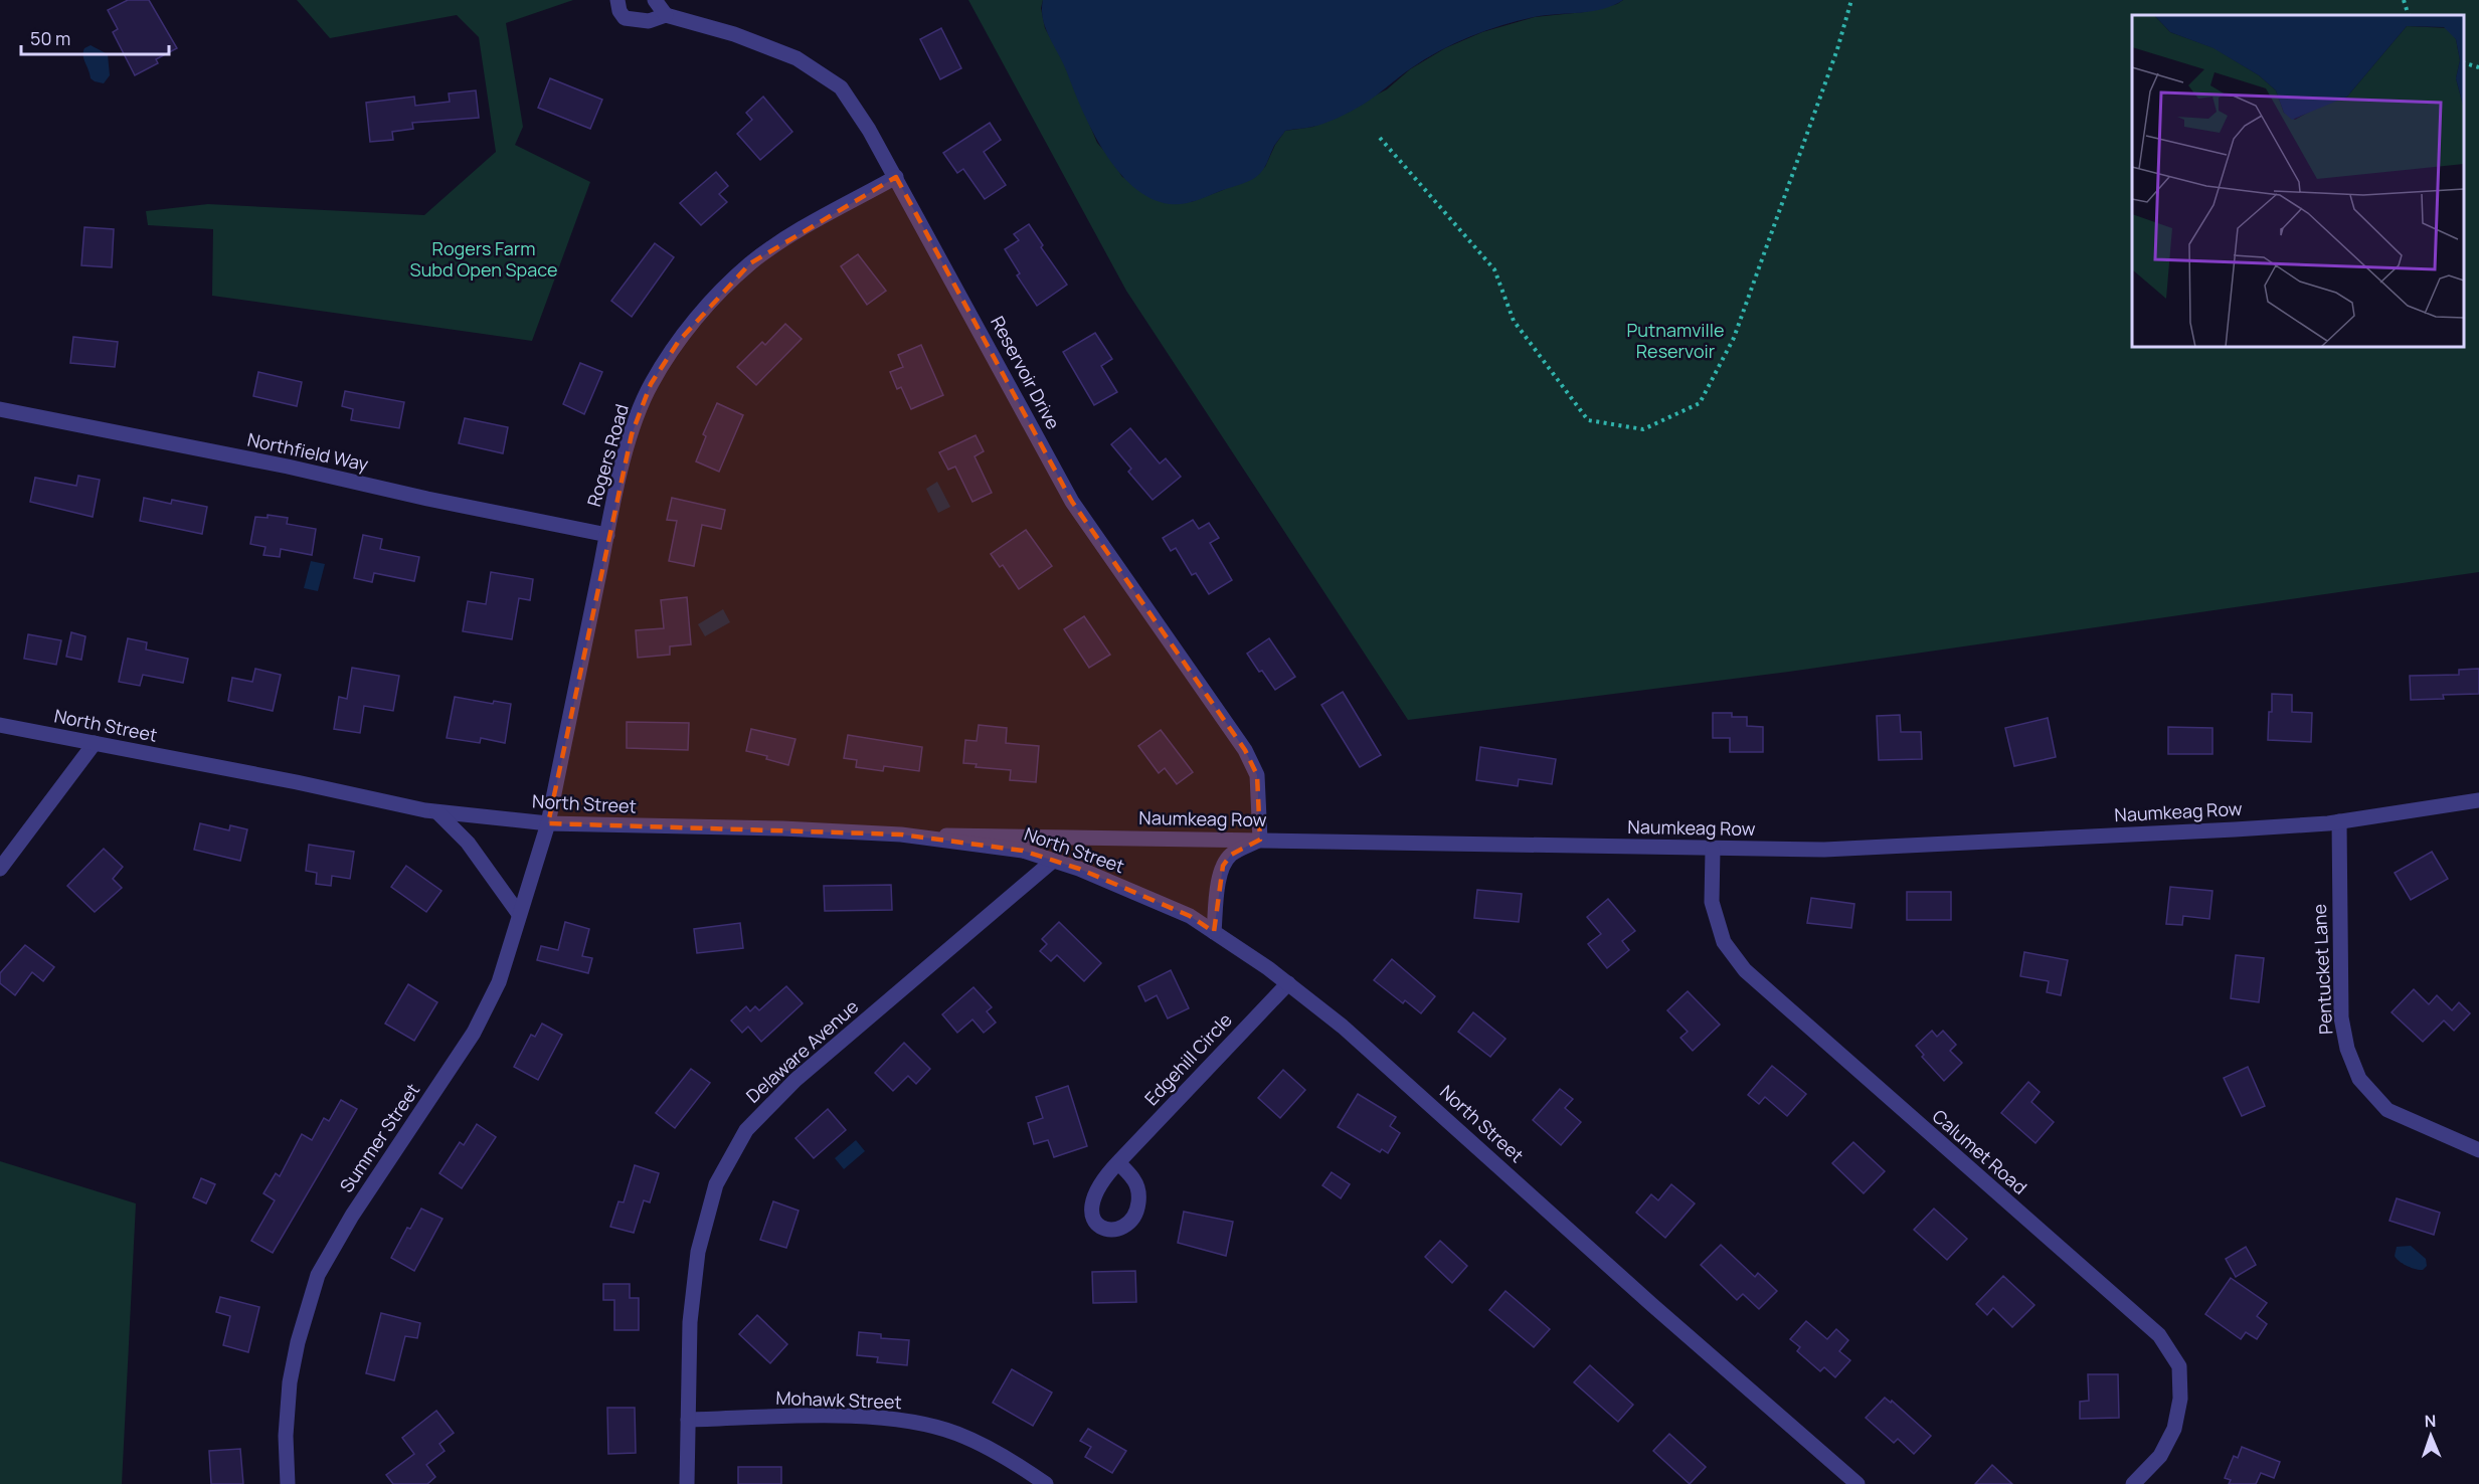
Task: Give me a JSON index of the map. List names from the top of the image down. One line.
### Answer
{"streets":{"street":["Reservoir Drive","Northfield Way","Rogers Road","North Street","Naumkeag Row","Pentucket Lane","Delaware Avenue","Edgehill Circle","Summer Street","Calumet Road","Mohawk Street"]},"crossings":[["Reservoir Drive","Rogers Road"],["Reservoir Drive","Naumkeag Row"],["Northfield Way","Rogers Road"],["Rogers Road","North Street"],["Rogers Road","Summer Street"],["North Street","Naumkeag Row"],["North Street","Delaware Avenue"],["North Street","Edgehill Circle"],["North Street","Summer Street"],["Naumkeag Row","Pentucket Lane"],["Naumkeag Row","Calumet Road"],["Delaware Avenue","Mohawk Street"]],"parks":["Rogers Farm Subd Open Space","Putnamville Reservoir"],"scale_bar":"50 m","north":"top"}
